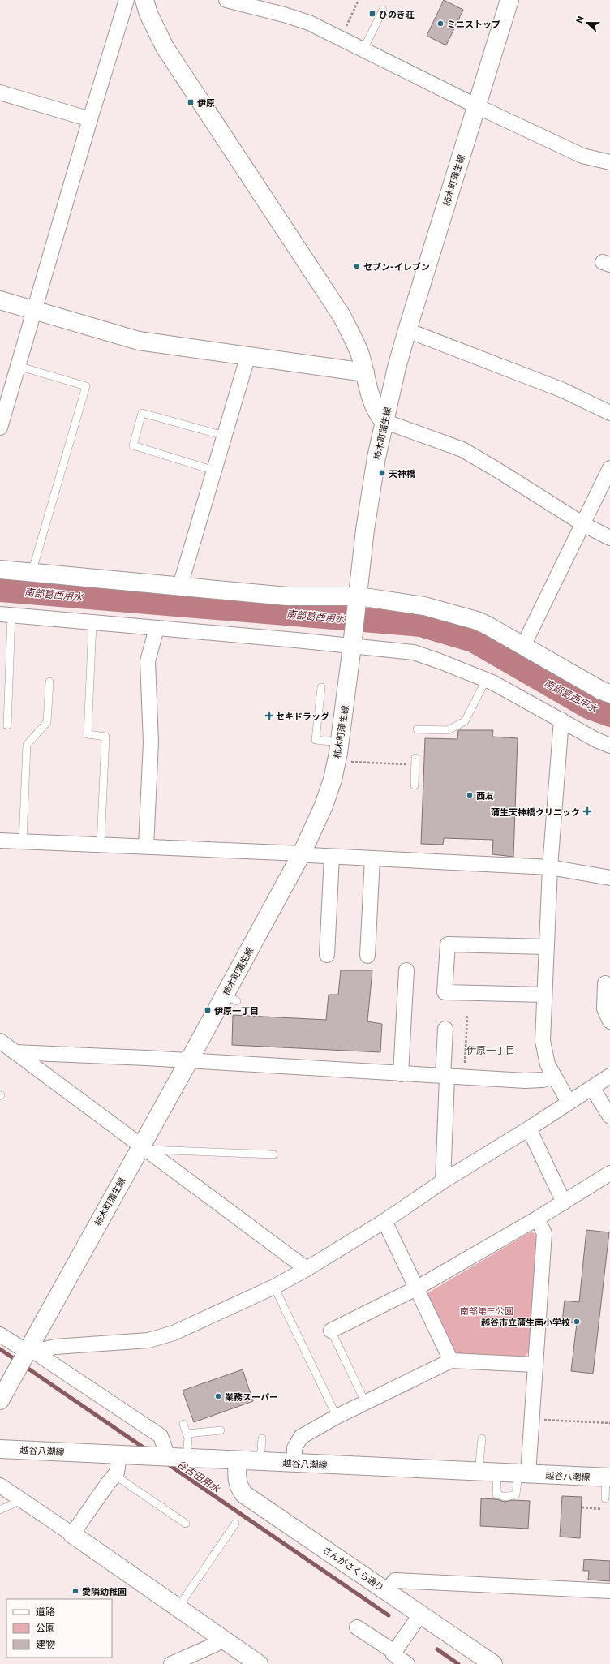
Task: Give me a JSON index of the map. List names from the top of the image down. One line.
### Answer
{"streets":{"main road":["柿木町蒲生線","越谷八潮線","さんがさくら通り"]},"crossings":[["越谷八潮線","さんがさくら通り"]],"districts":["伊原一丁目"],"water":["南部葛西用水","谷古田用水"],"parks":["南部第三公園"],"places":{"transit":["ひのき荘","伊原","天神橋","伊原一丁目"],"other":["ミニストップ","セブン-イレブン","西友","越谷市立蒲生南小学校","業務スーパー","愛隣幼稚園"],"health":["セキドラッグ","蒲生天神橋クリニック"]},"legend":["道路","公園","建物"],"north":"left"}
